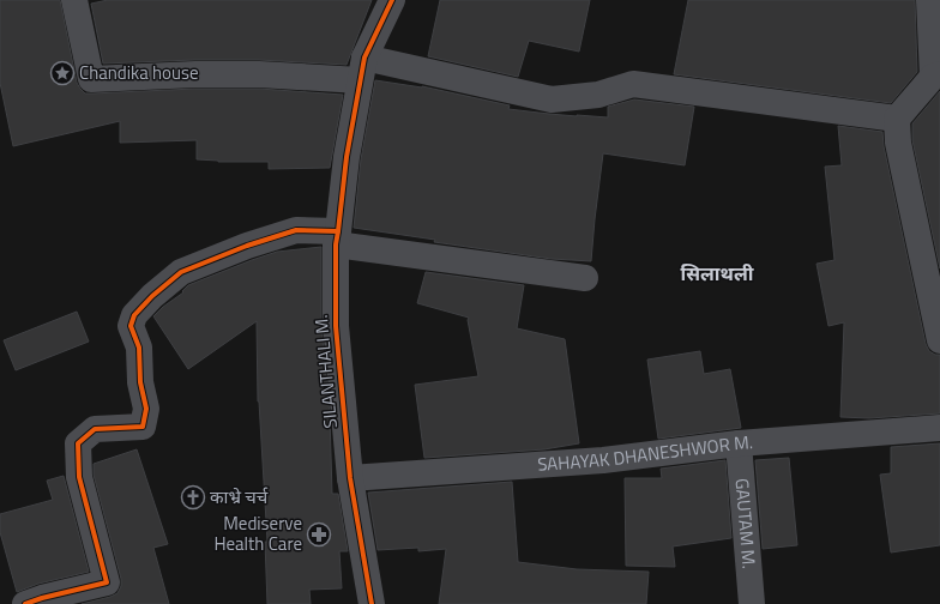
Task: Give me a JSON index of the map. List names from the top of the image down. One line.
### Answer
{"streets":{"street":["SILANTHALI M.","SAHAYAK DHANESHWOR M.","GAUTAM M."]},"crossings":[["SILANTHALI M.","SAHAYAK DHANESHWOR M."],["SAHAYAK DHANESHWOR M.","GAUTAM M."]],"districts":["सिलाथली"],"places":{"place":["Chandika house"],"church":["काभ्रे चर्च"],"pharmacy":["Mediserve Health Care"]}}
